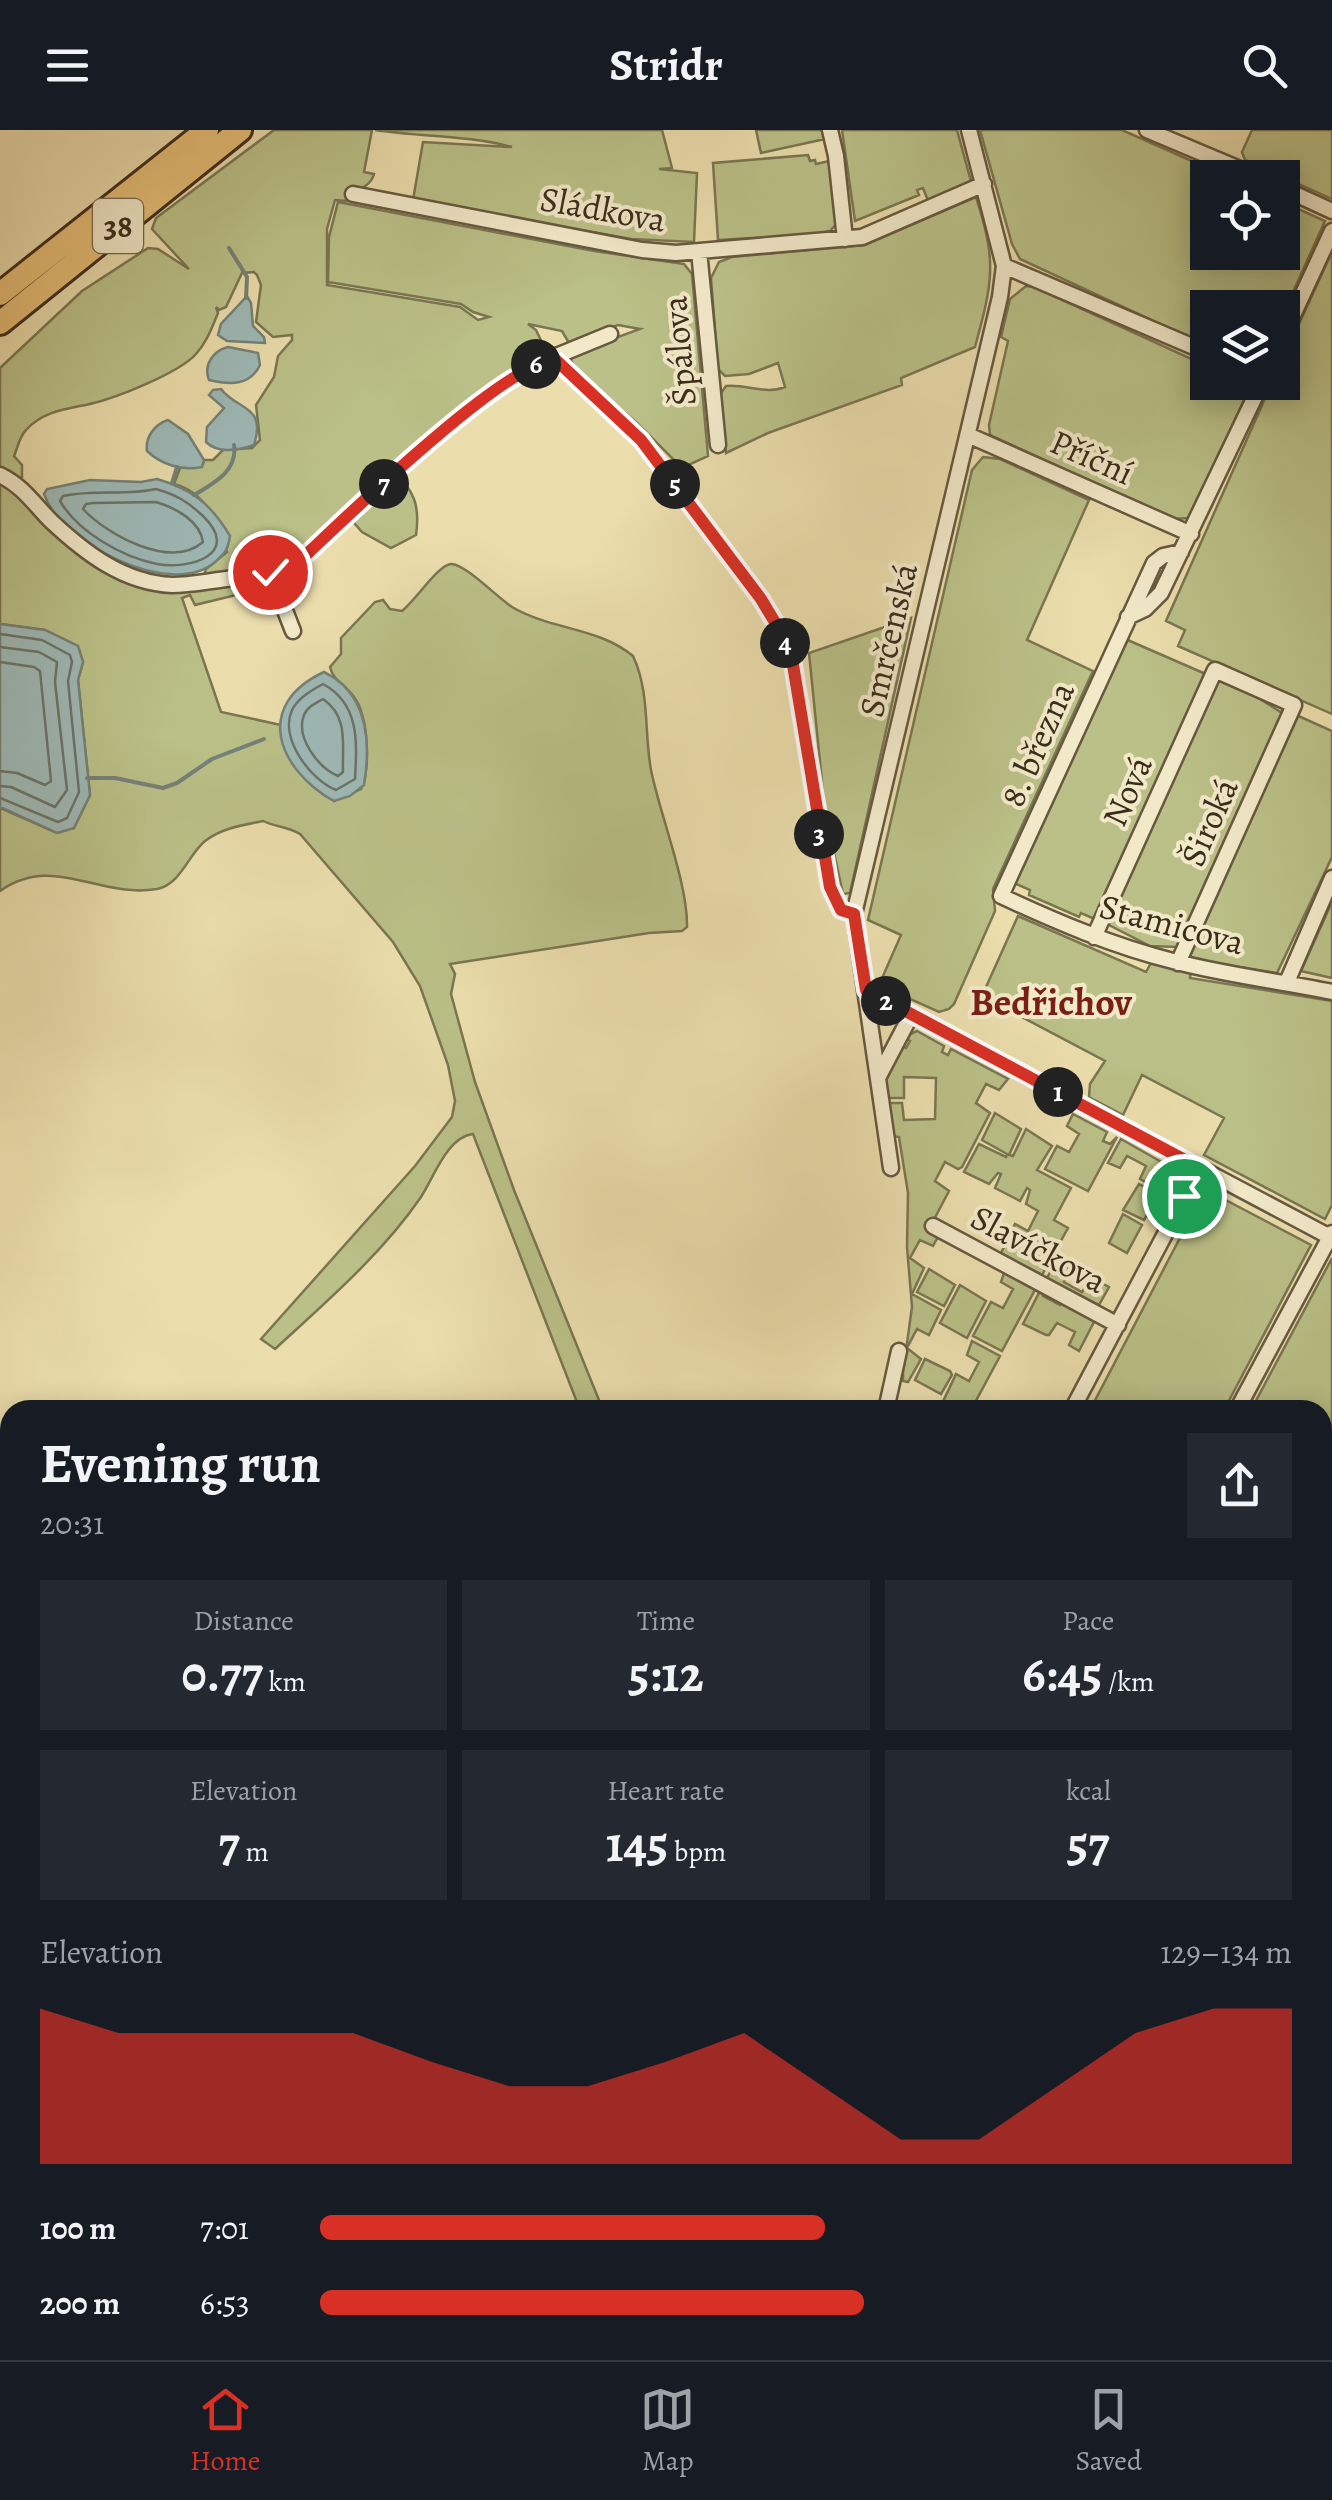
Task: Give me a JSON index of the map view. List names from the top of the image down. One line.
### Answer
{"streets":{"highway":["38"],"street":["Sládkova","Špálova","Příční","Smrčenská","8. března","Nová","Široká","Stamicova","Slavíčkova"]},"crossings":[["Sládkova","Špálova"],["Sládkova","Smrčenská"],["Příční","Smrčenská"],["Příční","8. března"],["8. března","Stamicova"],["Nová","Široká"],["Nová","Stamicova"],["Široká","Stamicova"]],"districts":["Bedřichov"],"page":{"header":"Stridr","pins":["6","5","7","4","3","2","1"],"heading":["Evening run","20:31"],"stats":[["Distance","0.77 km"],["Time","5:12"],["Pace","6:45 /km"],["Elevation","7 m"],["Heart rate","145 bpm"],["kcal","57"]],"chart":["Elevation","129–134 m"],"list":[{"name":"100 m","note":"7:01"},{"name":"200 m","note":"6:53"}],"tabs":["Home","Map","Saved"]}}
